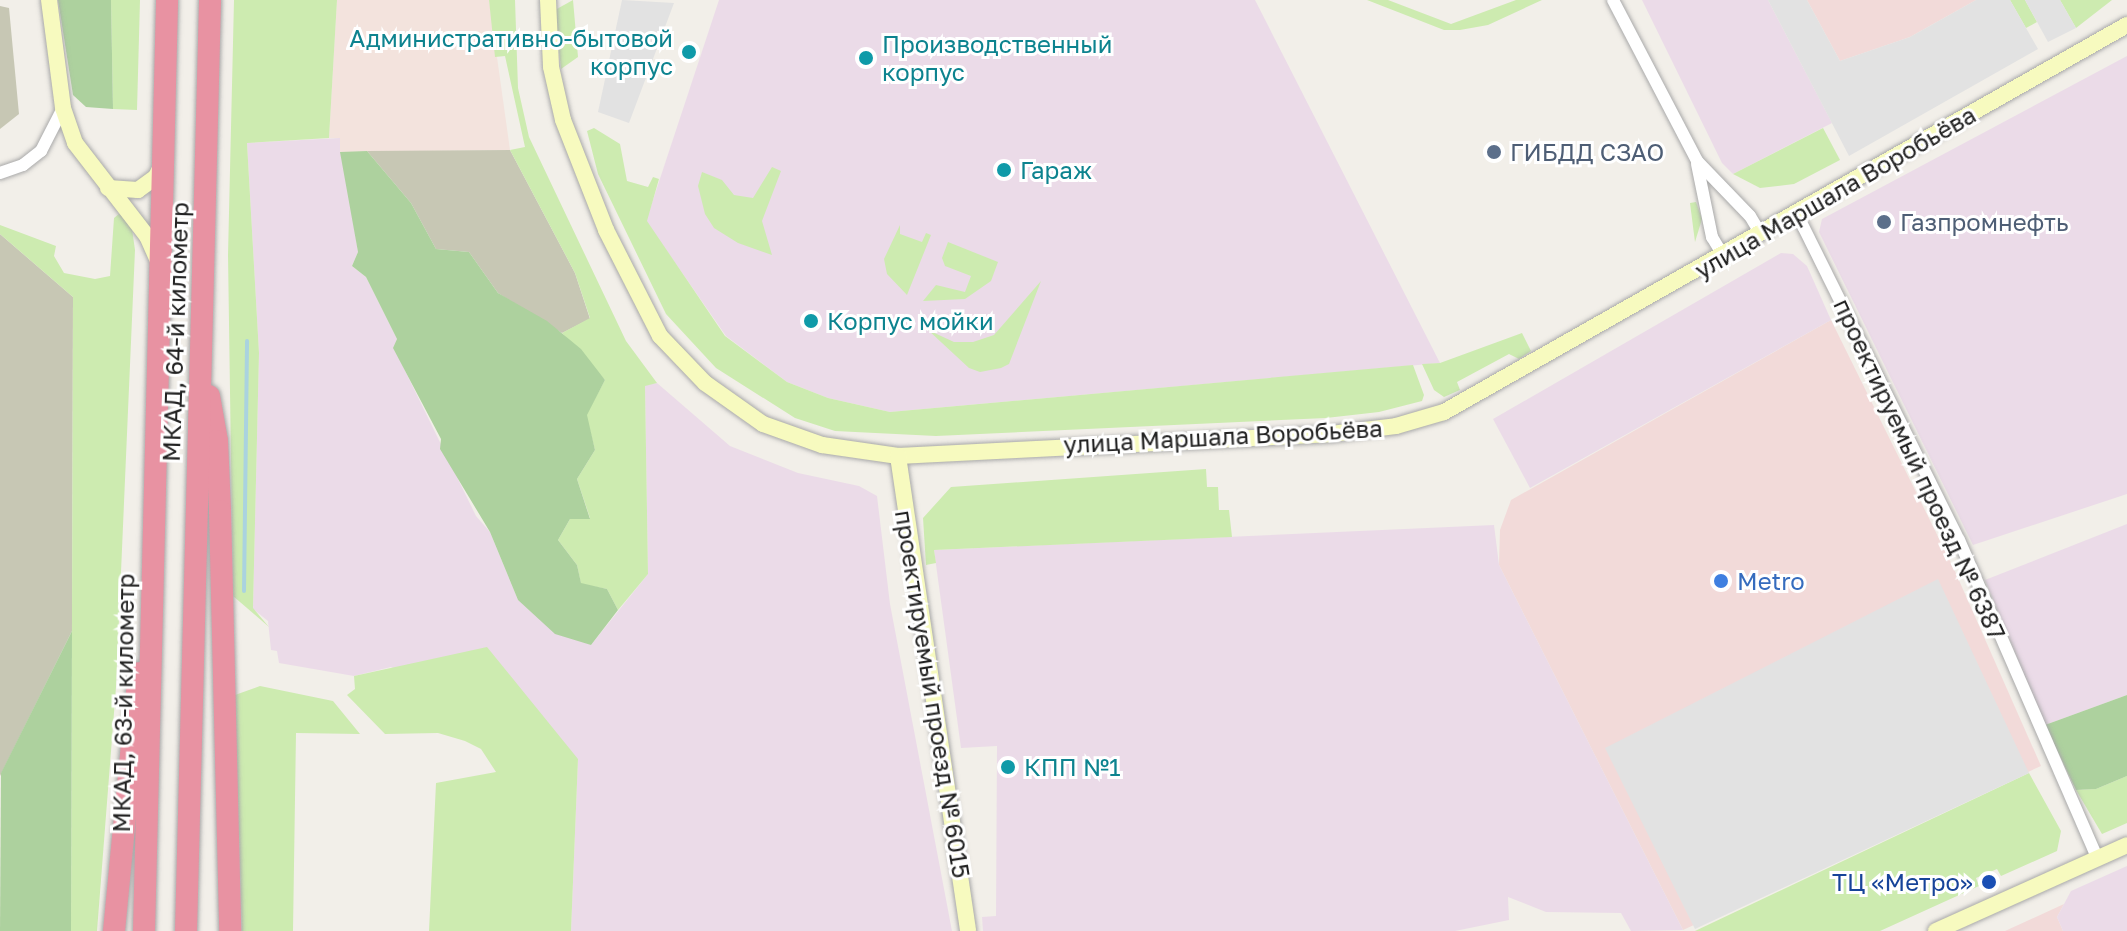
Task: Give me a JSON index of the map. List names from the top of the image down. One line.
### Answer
{"streets":{"highway":["МКАД, 64-й километр","МКАД, 63-й километр"],"street":["улица Маршала Воробьёва","проектируемый проезд № 6387","проектируемый проезд № 6015"]},"crossings":[["улица Маршала Воробьёва","проектируемый проезд № 6387"],["улица Маршала Воробьёва","проектируемый проезд № 6015"],["МКАД, 64-й километр","МКАД, 63-й километр"]],"places":["Административно-бытовой корпус","Производственный корпус","ГИБДД СЗАО","Гараж","Газпромнефть","Корпус мойки","Metro","КПП №1","ТЦ «Метро»"]}
